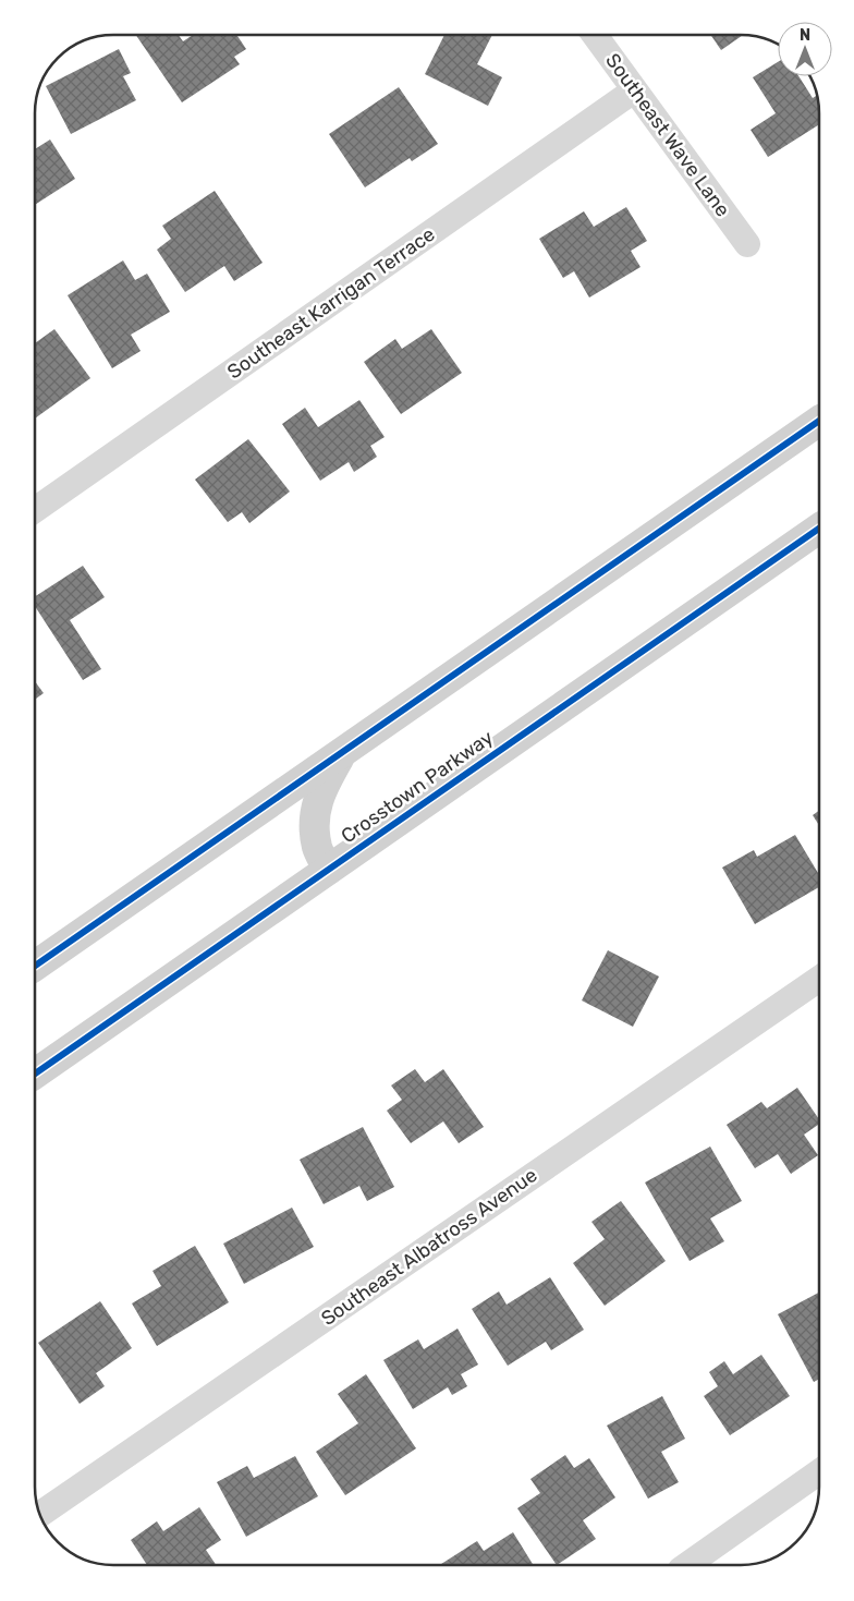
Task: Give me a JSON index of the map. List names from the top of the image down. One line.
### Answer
{"streets":{"main road":["Crosstown Parkway"],"street":["Southeast Wave Lane","Southeast Karrigan Terrace","Southeast Albatross Avenue"]},"crossings":[["Southeast Wave Lane","Southeast Karrigan Terrace"]],"north":"top"}
